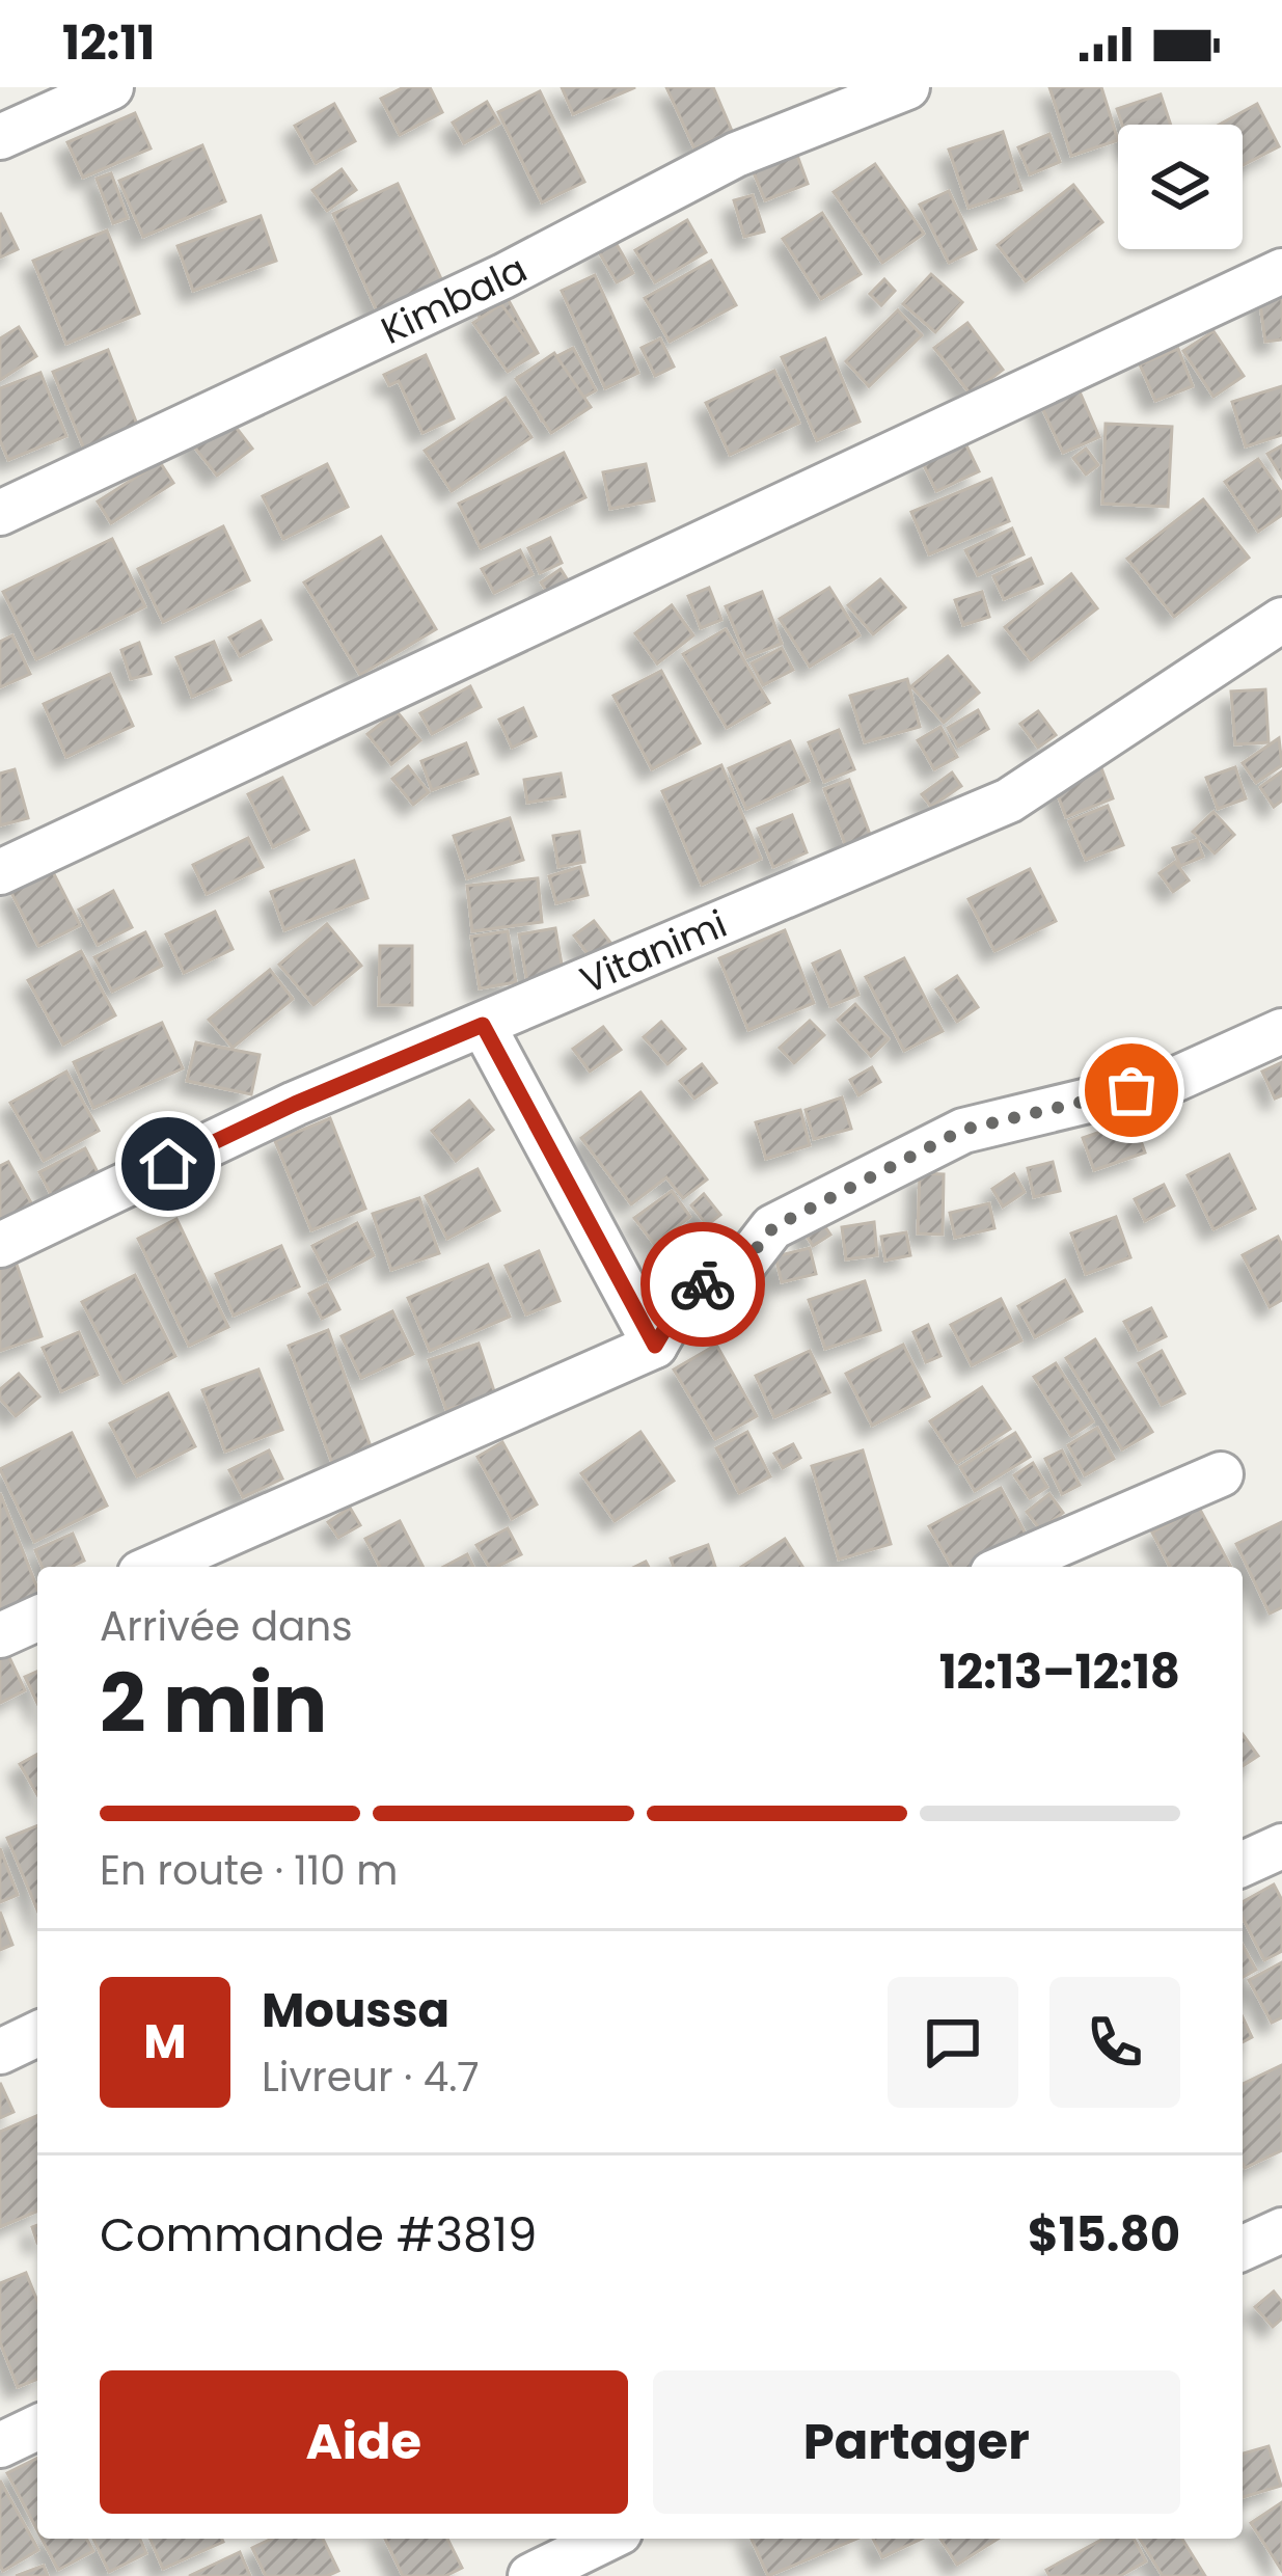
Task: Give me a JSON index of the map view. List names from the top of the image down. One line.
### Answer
{"streets":{"street":["Kimbala","Vitanimi"]},"page":{"status":"12:11","heading":["2 min","Arrivée dans","12:13–12:18"],"panel":["Moussa","Livreur · 4.7","Commande #3819","$15.80"],"bar":"En route · 110 m","round":"M","buttons":["Aide","Partager"]}}
